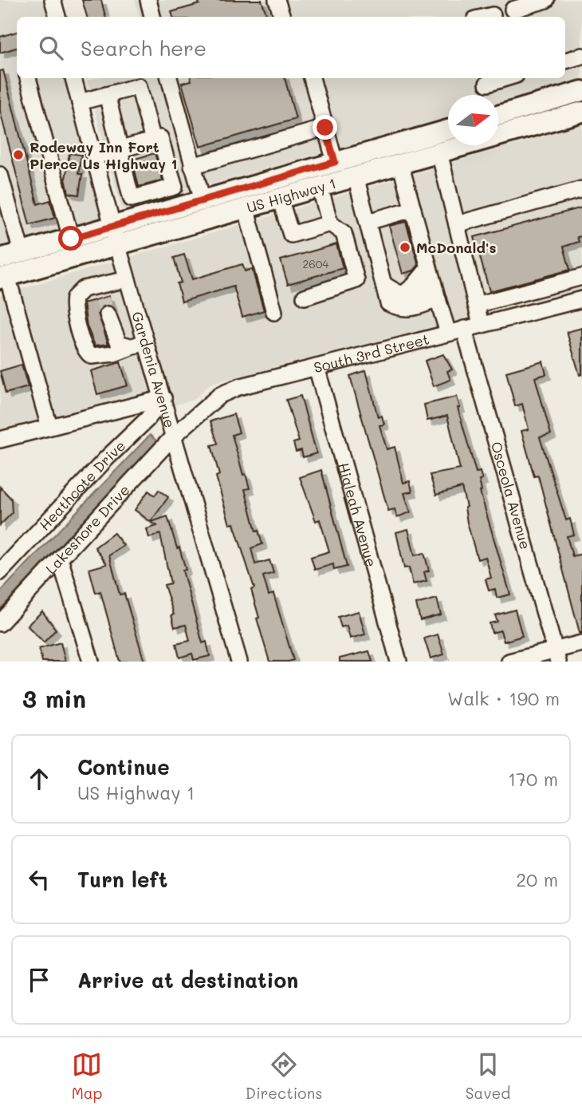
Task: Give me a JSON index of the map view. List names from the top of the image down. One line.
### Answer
{"streets":{"main road":["US Highway 1"],"street":["South 3rd Street","Gardenia Avenue","Heathcote Drive","Osceola Avenue","Hialeah Avenue","Lakeshore Drive"]},"crossings":[["US Highway 1","Gardenia Avenue"],["South 3rd Street","Gardenia Avenue"],["South 3rd Street","Osceola Avenue"],["South 3rd Street","Hialeah Avenue"],["South 3rd Street","Lakeshore Drive"],["Gardenia Avenue","Heathcote Drive"],["Gardenia Avenue","Lakeshore Drive"]],"places":["Rodeway Inn Fort Pierce Us Highway 1","McDonald's"],"house_numbers":["2604"],"north":"right","page":{"search":"Search here","heading":["3 min","Walk · 190 m"],"list":[["Continue","US Highway 1","170 m"],["Turn left","20 m"],"Arrive at destination"],"nav":["Map","Directions","Saved"]}}
